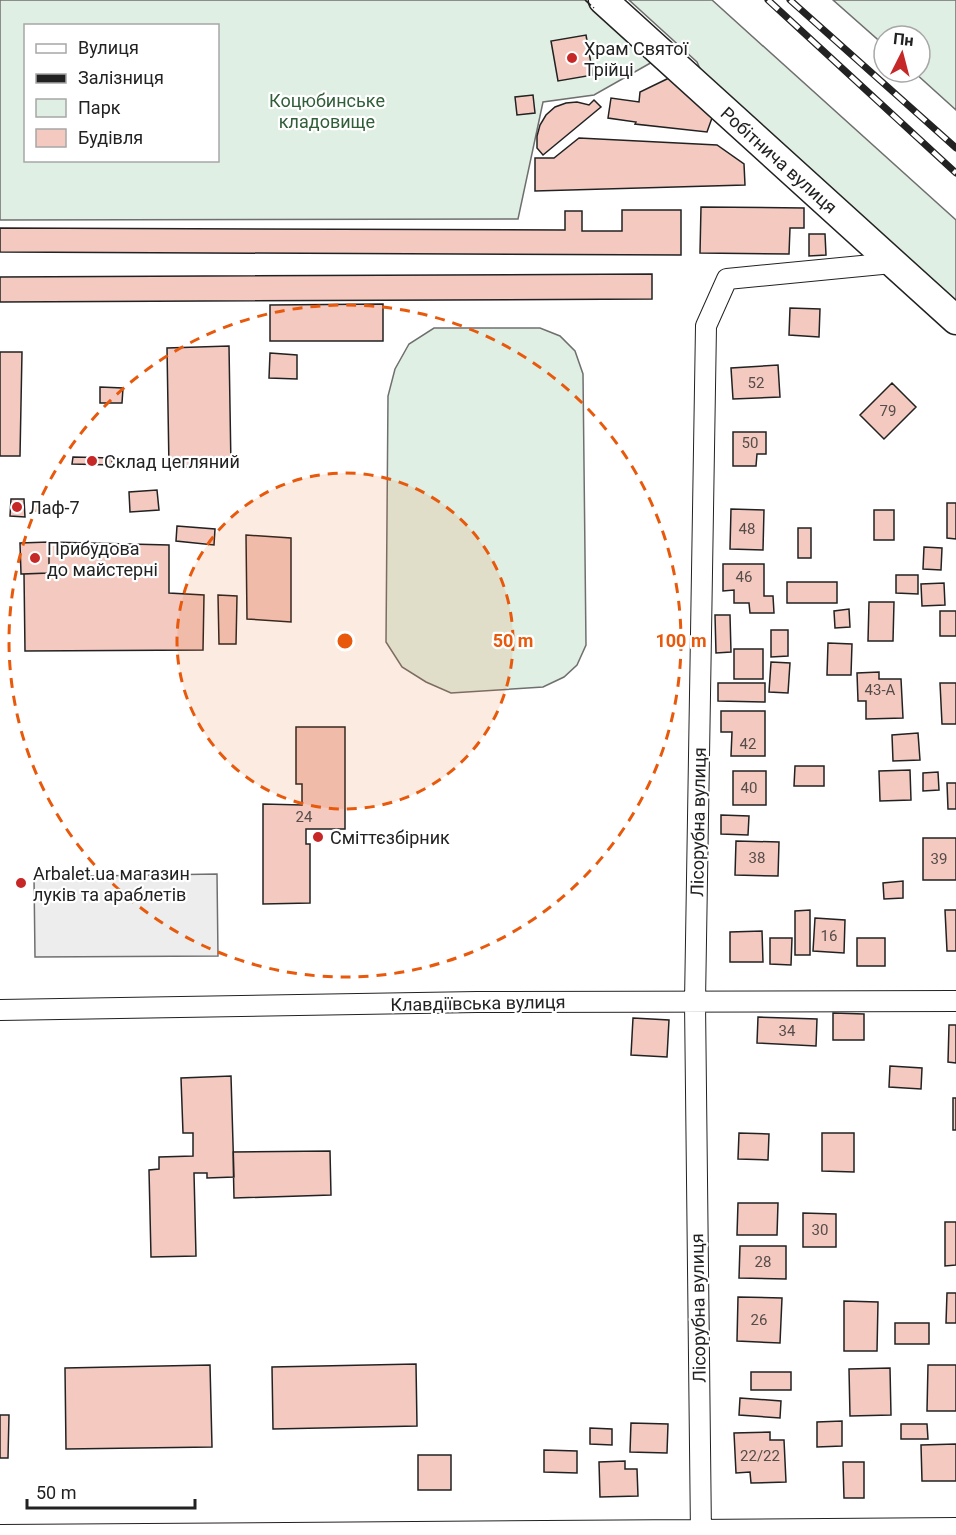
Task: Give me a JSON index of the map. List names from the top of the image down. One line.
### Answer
{"streets":{"street":["Робітнича вулиця","Лісорубна вулиця","Клавдіївська вулиця"]},"crossings":[["Робітнича вулиця","Лісорубна вулиця"],["Лісорубна вулиця","Клавдіївська вулиця"]],"parks":["Коцюбинське кладовище"],"places":["Храм Святої Трійці","Склад цегляний","Лаф-7","Прибудова до майстерні","Сміттєзбірник","Arbalet.ua магазин луків та араблетів"],"house_numbers":["52","79","50","48","46","43-А","42","40","24","38","39","16","34","30","28","26","22/22"],"legend":["Вулиця","Залізниця","Парк","Будівля"],"scale_bar":"50 m","north":"top","rings":["50 m","100 m"]}
